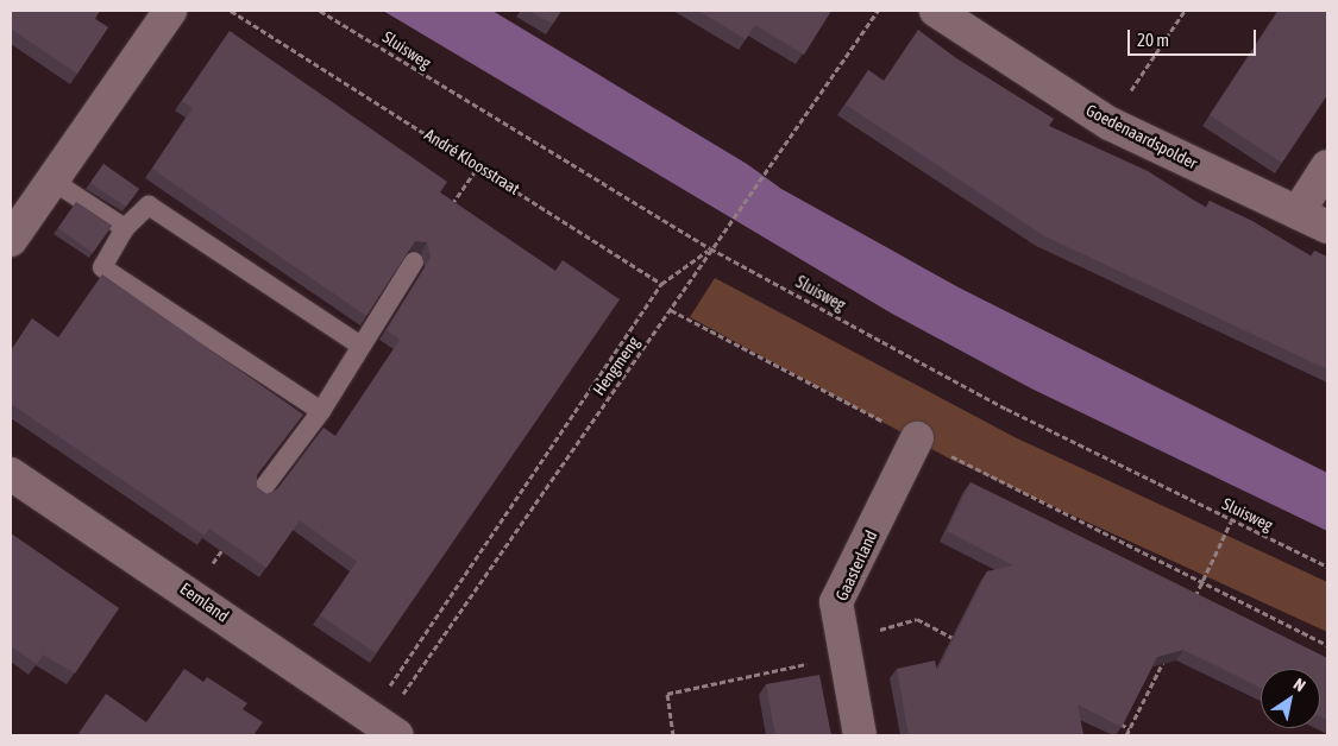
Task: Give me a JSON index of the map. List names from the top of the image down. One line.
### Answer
{"streets":{"street":["Goedenaardspolder","Gaasterland","Eemland"],"path":["Sluisweg","André Kloosstraat","Hengmeng"]},"crossings":[["Sluisweg","Hengmeng"],["Hengmeng","Eemland"]],"scale_bar":"20 m","north":"top right"}
